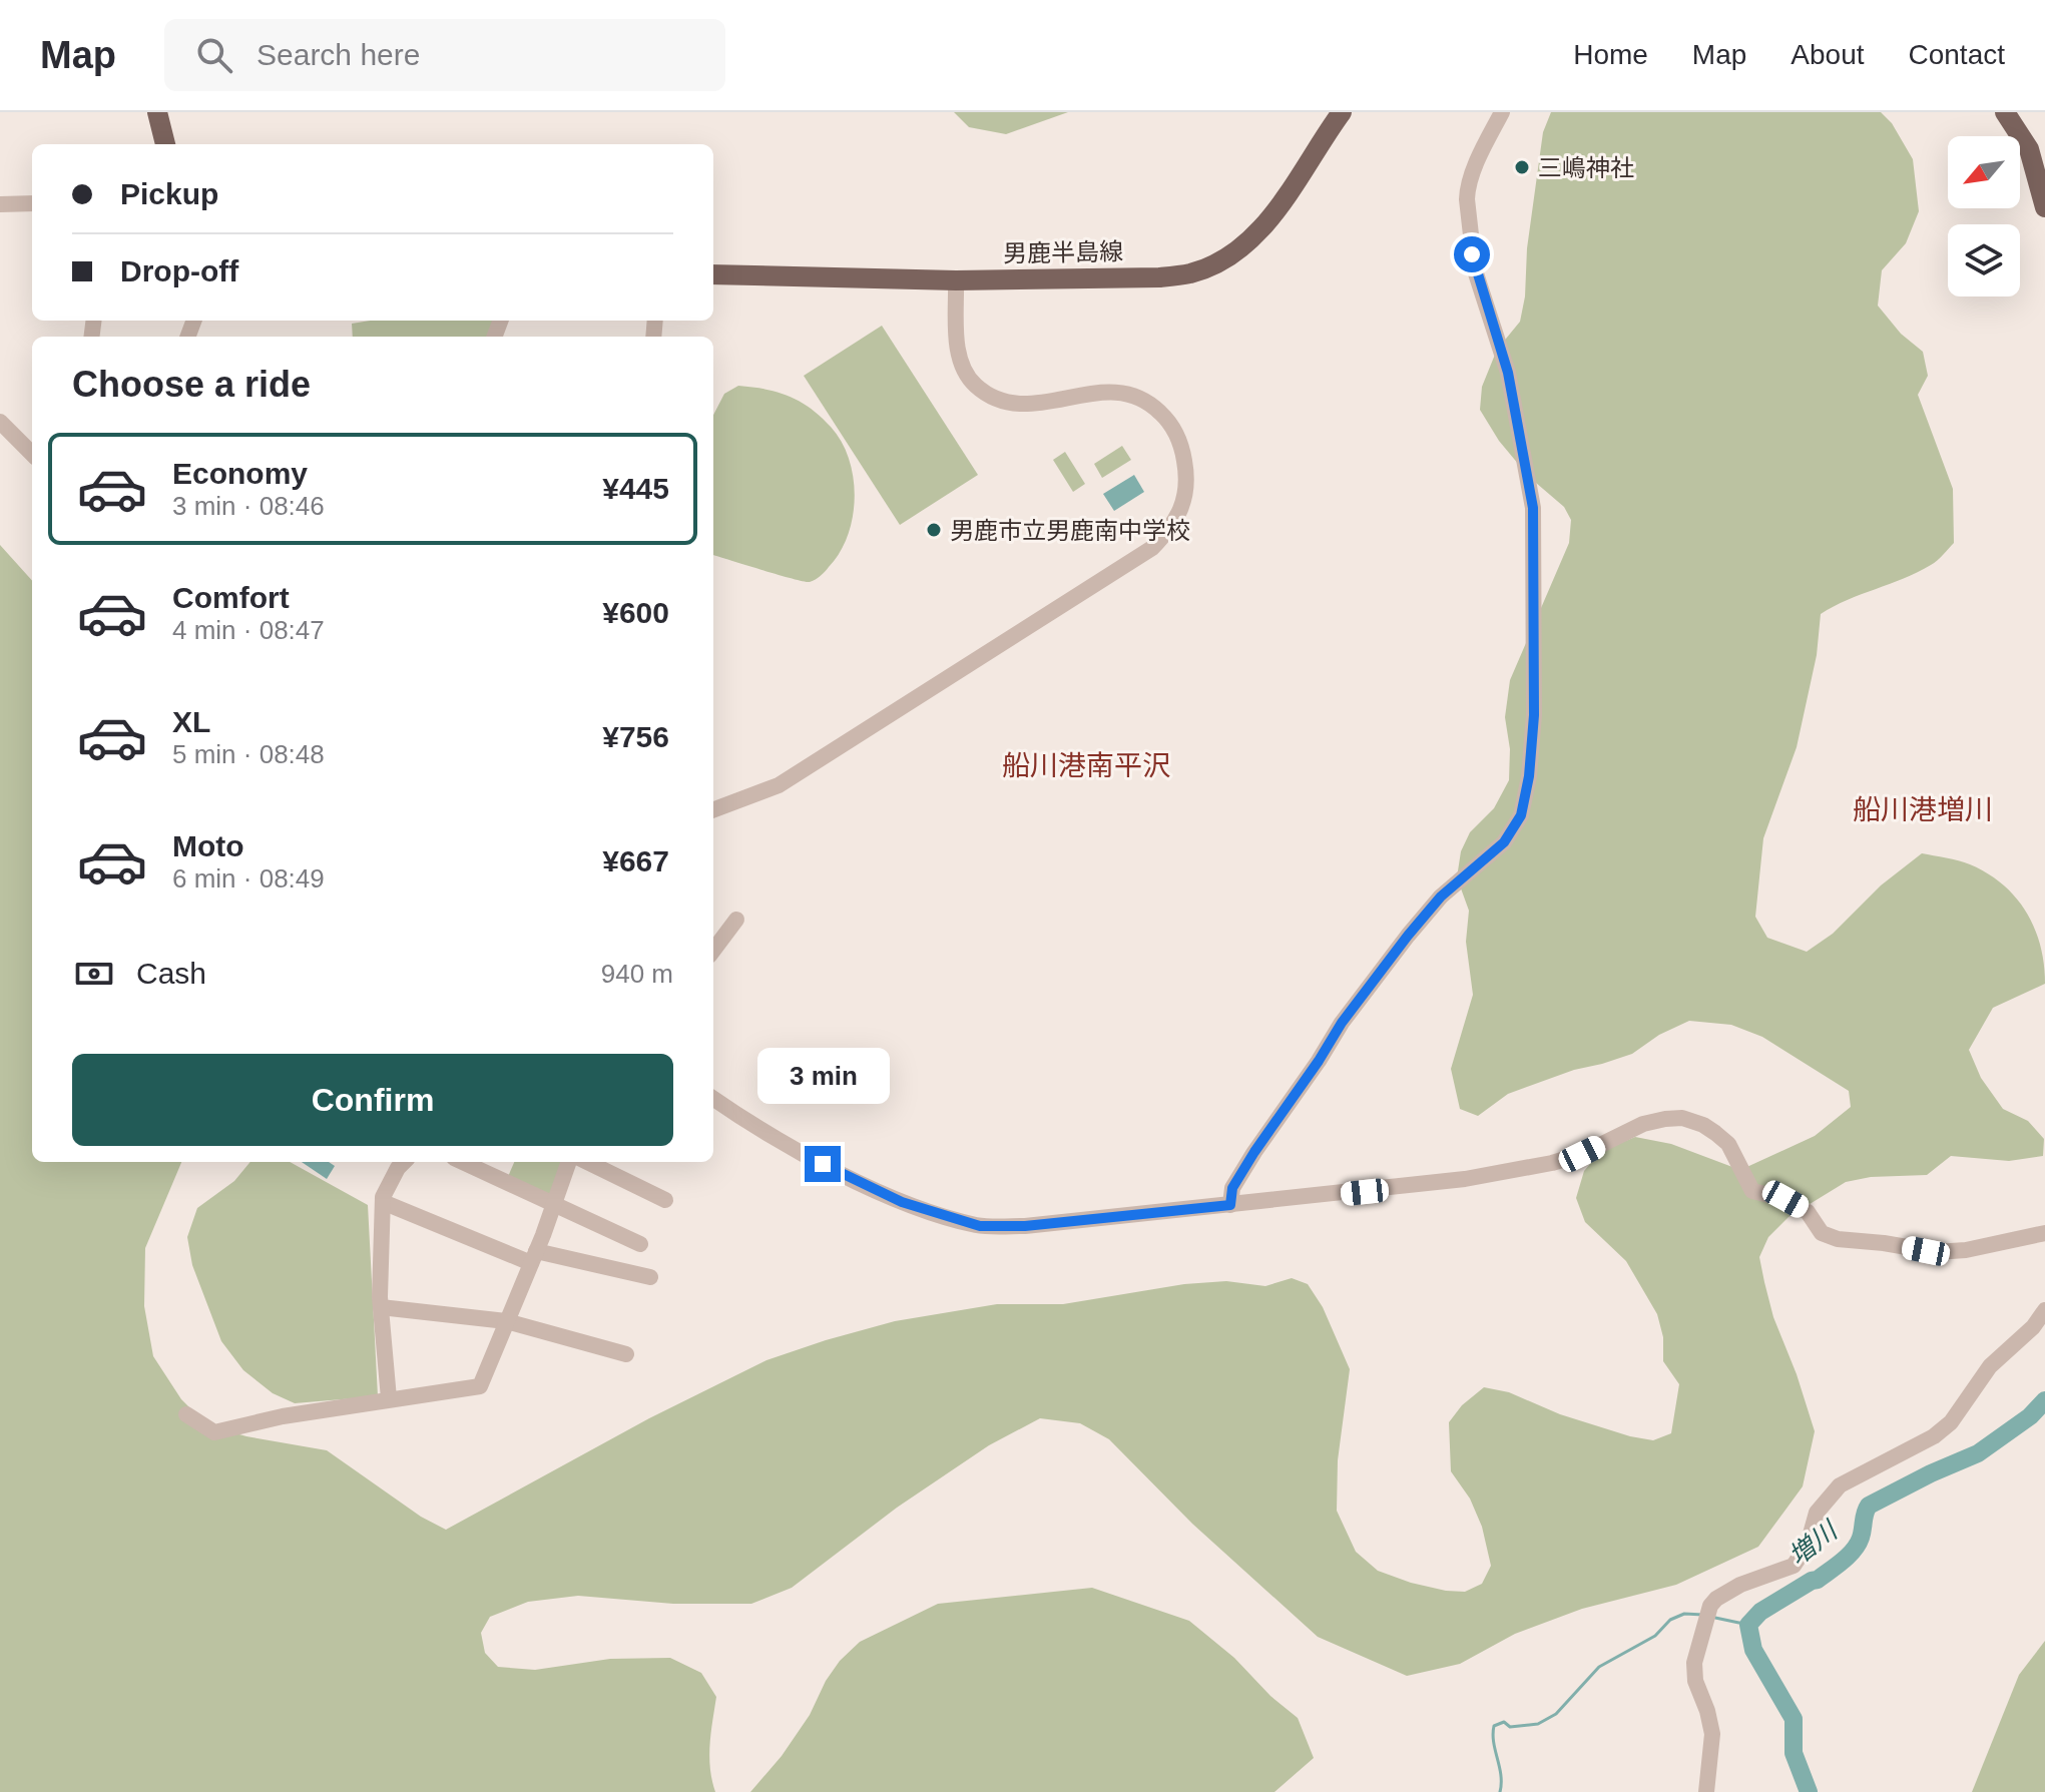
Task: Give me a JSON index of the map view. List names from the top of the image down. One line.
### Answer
{"streets":{"main road":["男鹿半島線"]},"districts":["船川港南平沢","船川港増川"],"water":["増川"],"places":["三嶋神社","男鹿市立男鹿南中学校"],"north":"bottom left","page":{"header":"Map","search":"Search here","nav":["Home","Map","About","Contact"],"banner":["Pickup","Drop-off"],"heading":"Choose a ride","list":[{"name":"Economy","note":"3 min · 08:46","value":"¥445"},{"name":"Comfort","note":"4 min · 08:47","value":"¥600"},{"name":"XL","note":"5 min · 08:48","value":"¥756"},{"name":"Moto","note":"6 min · 08:49","value":"¥667"}],"pay":["Cash","940 m"],"buttons":"Confirm","bubble":"3 min"}}
